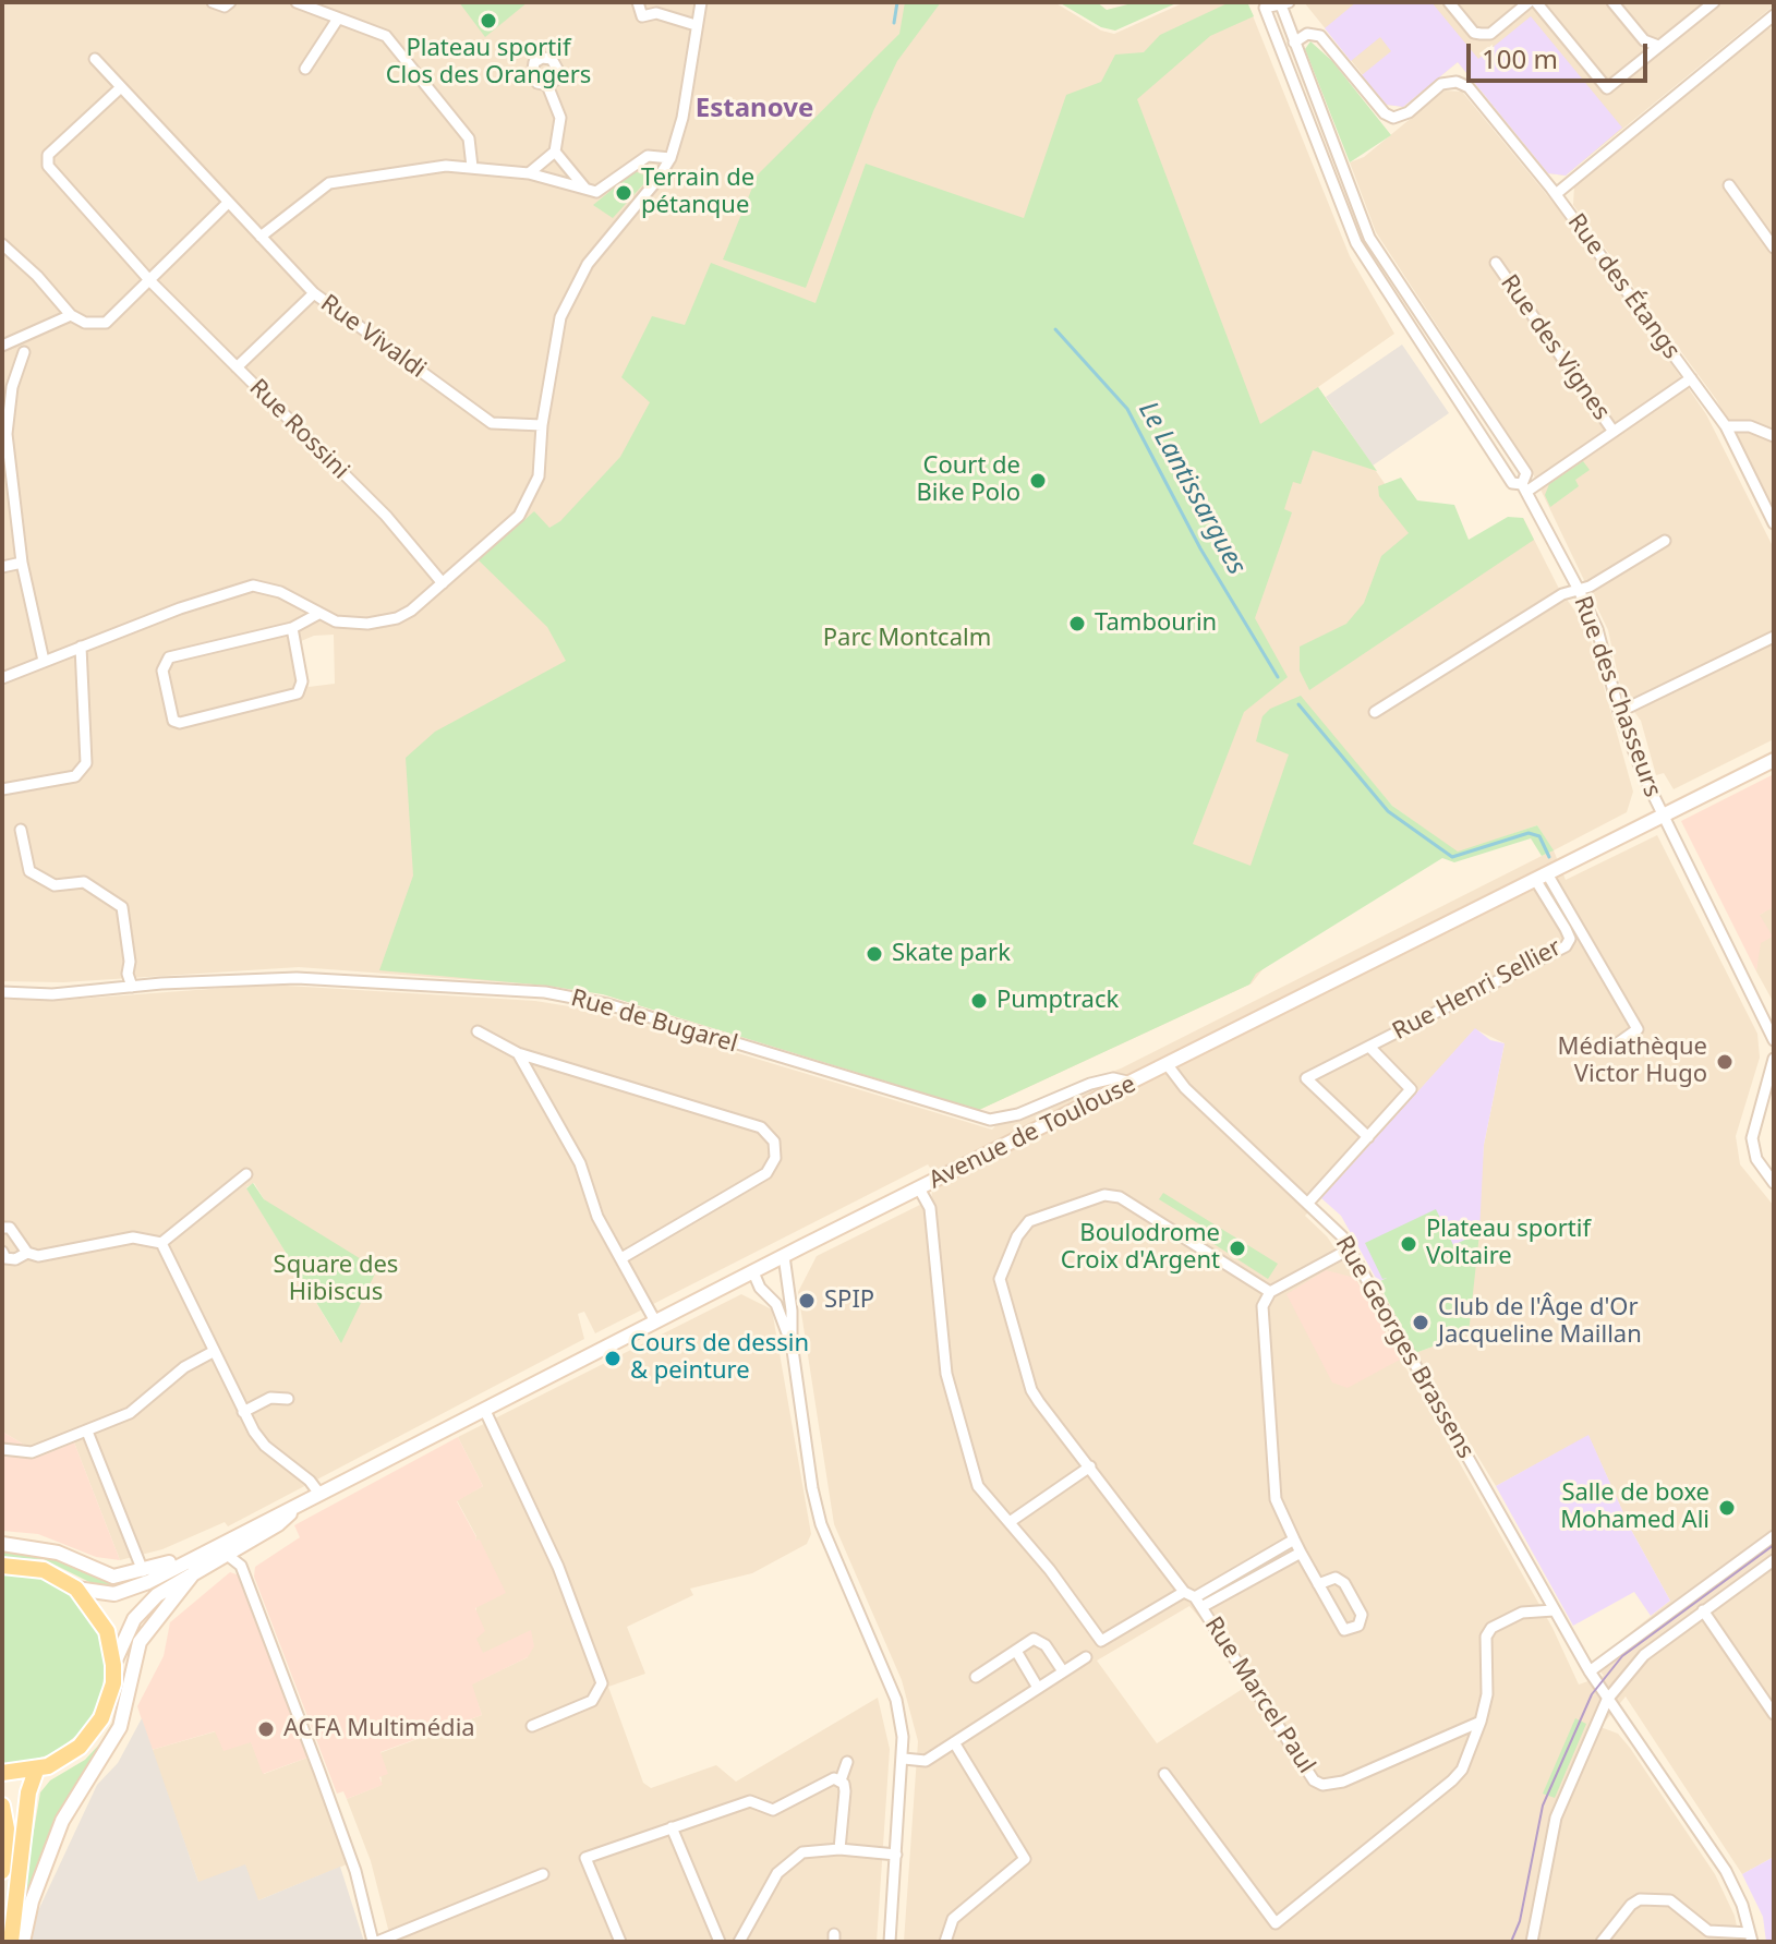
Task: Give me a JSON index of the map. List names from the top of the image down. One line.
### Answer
{"streets":{"main road":["Avenue de Toulouse"],"street":["Rue des Étangs","Rue Vivaldi","Rue des Vignes","Rue Rossini","Rue des Chasseurs","Rue Henri Sellier","Rue de Bugarel","Rue Georges Brassens","Rue Marcel Paul"]},"crossings":[["Rue des Étangs","Rue des Chasseurs"],["Rue Vivaldi","Rue Rossini"],["Rue des Chasseurs","Avenue de Toulouse"],["Rue Henri Sellier","Avenue de Toulouse"],["Rue Henri Sellier","Rue Georges Brassens"],["Rue de Bugarel","Avenue de Toulouse"],["Avenue de Toulouse","Rue Georges Brassens"]],"districts":["Estanove"],"water":["Le Lantissargues"],"parks":["Parc Montcalm","Square des Hibiscus"],"places":["Plateau sportif Clos des Orangers","Terrain de pétanque","Court de Bike Polo","Tambourin","Skate park","Pumptrack","Médiathèque Victor Hugo","Plateau sportif Voltaire","Boulodrome Croix d'Argent","SPIP","Club de l'Âge d'Or Jacqueline Maillan","Cours de dessin & peinture","Salle de boxe Mohamed Ali","ACFA Multimédia"],"scale_bar":"100 m"}
